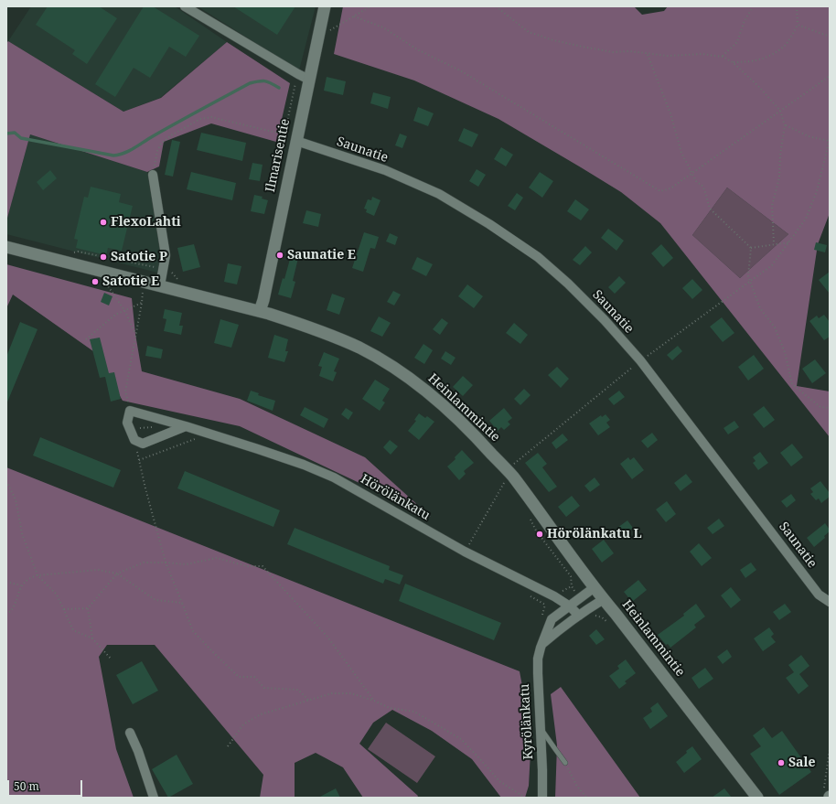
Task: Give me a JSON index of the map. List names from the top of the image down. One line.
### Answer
{"streets":{"street":["Saunatie","Ilmarisentie","Heinlammintie","Hörölänkatu","Kyrölänkatu"]},"crossings":[["Saunatie","Ilmarisentie"],["Ilmarisentie","Heinlammintie"],["Heinlammintie","Kyrölänkatu"],["Hörölänkatu","Kyrölänkatu"]],"places":["FlexoLahti","Saunatie E","Satotie P","Satotie E","Hörölänkatu L","Sale"],"scale_bar":"50 m"}
